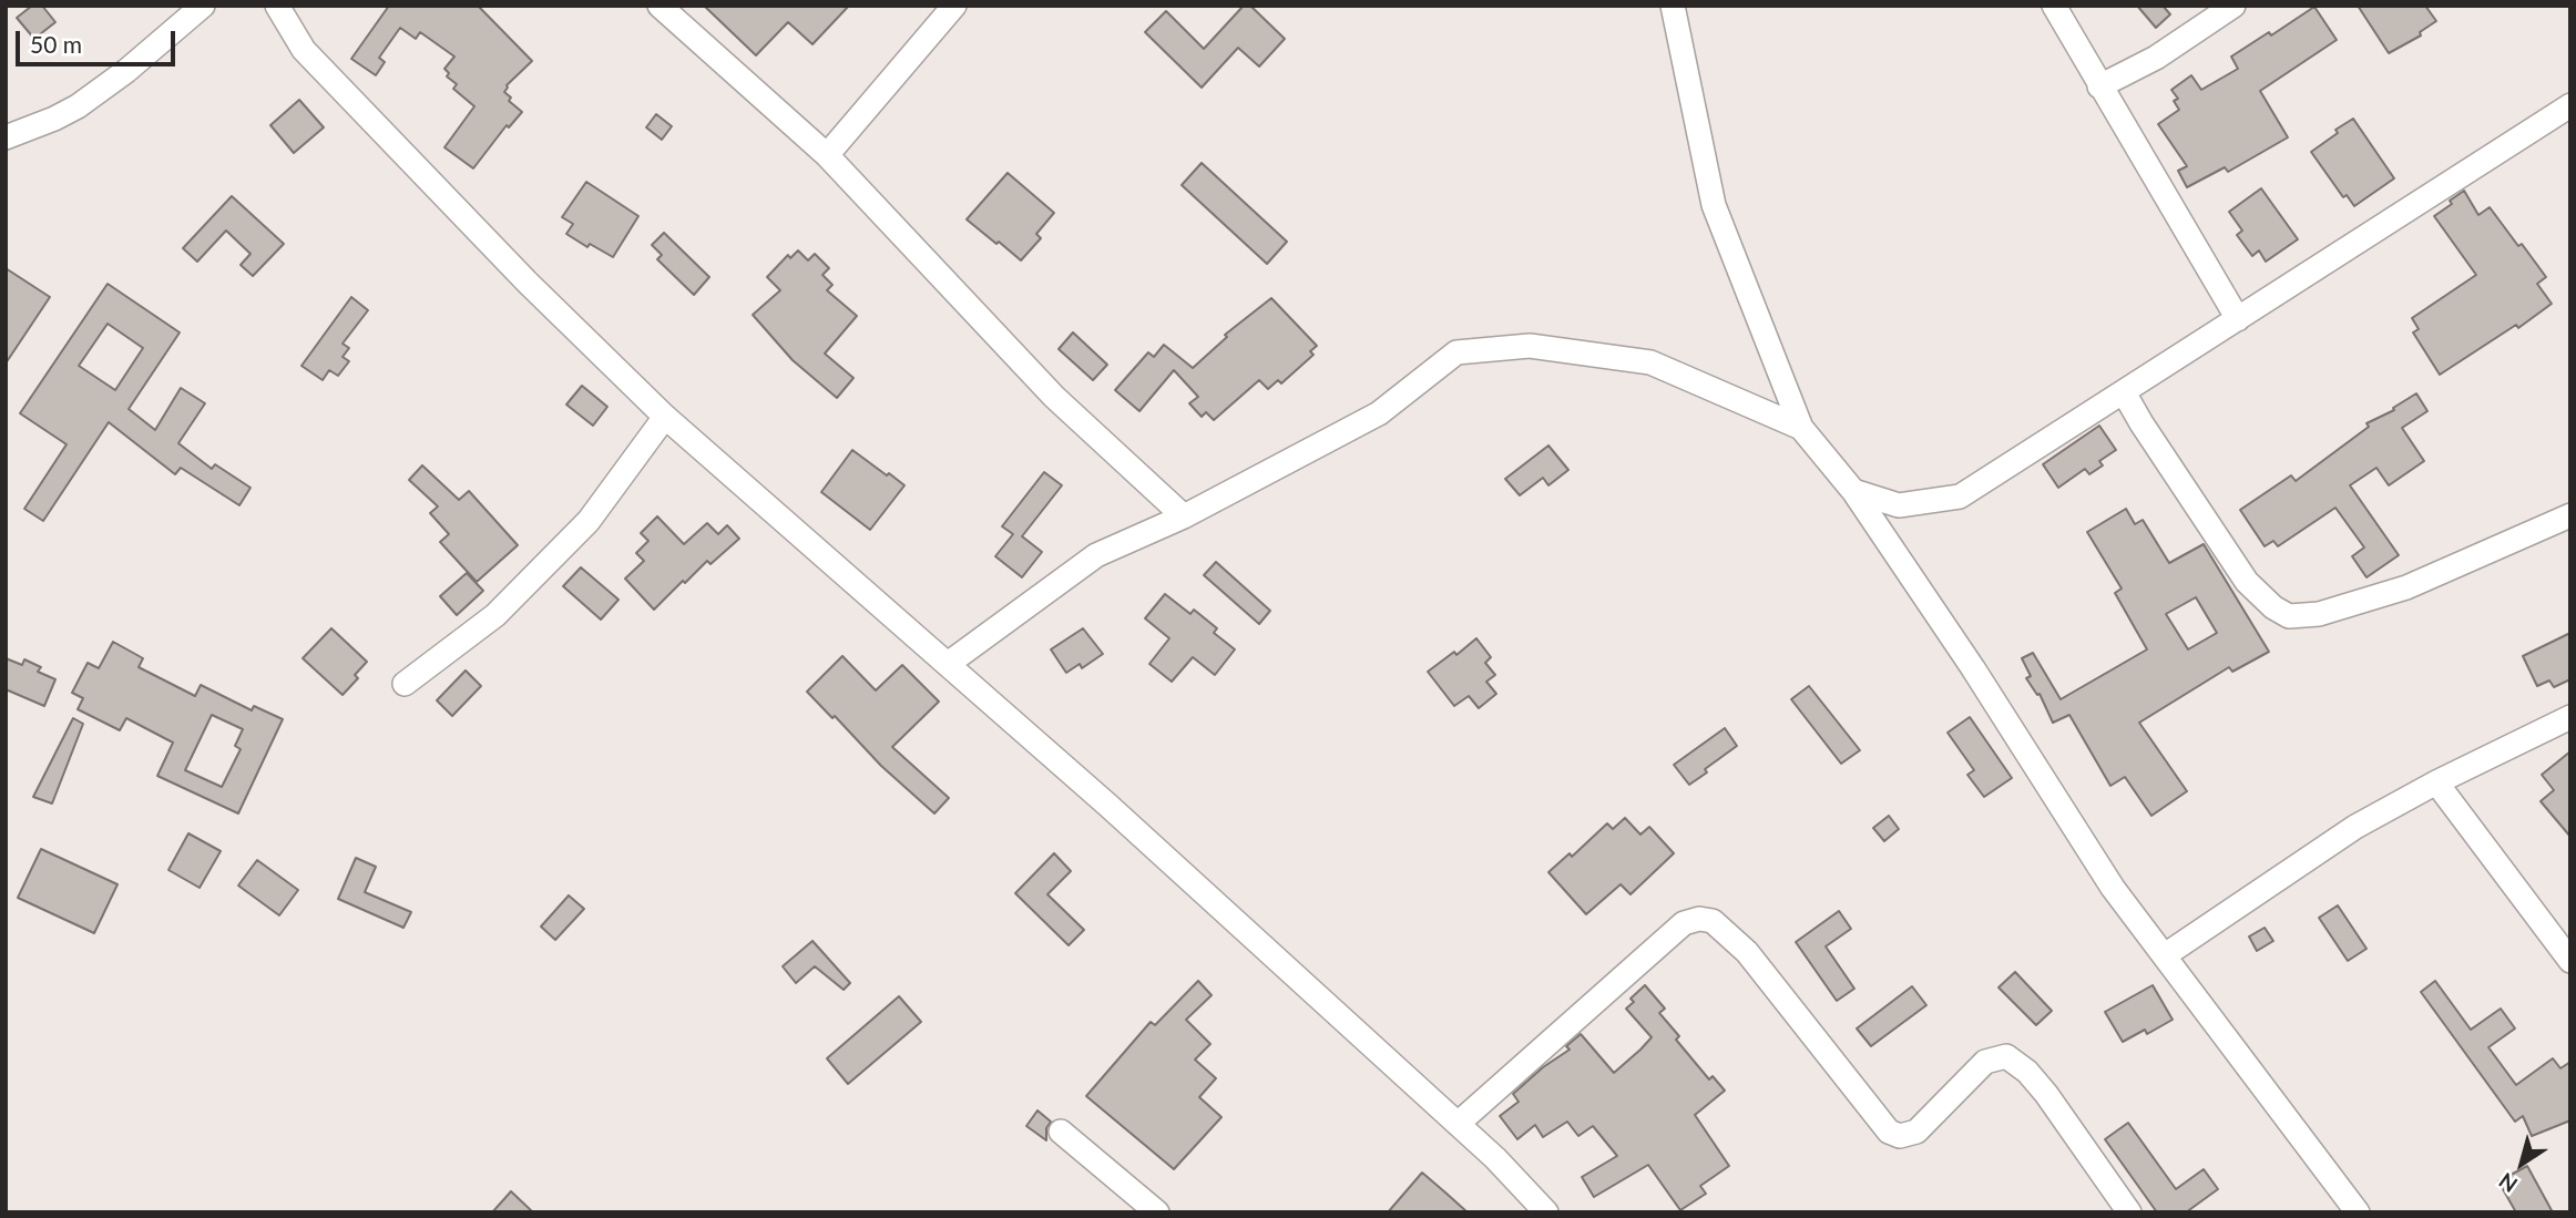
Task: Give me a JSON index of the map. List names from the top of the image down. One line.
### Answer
{"scale_bar":"50 m","north":"bottom left"}
